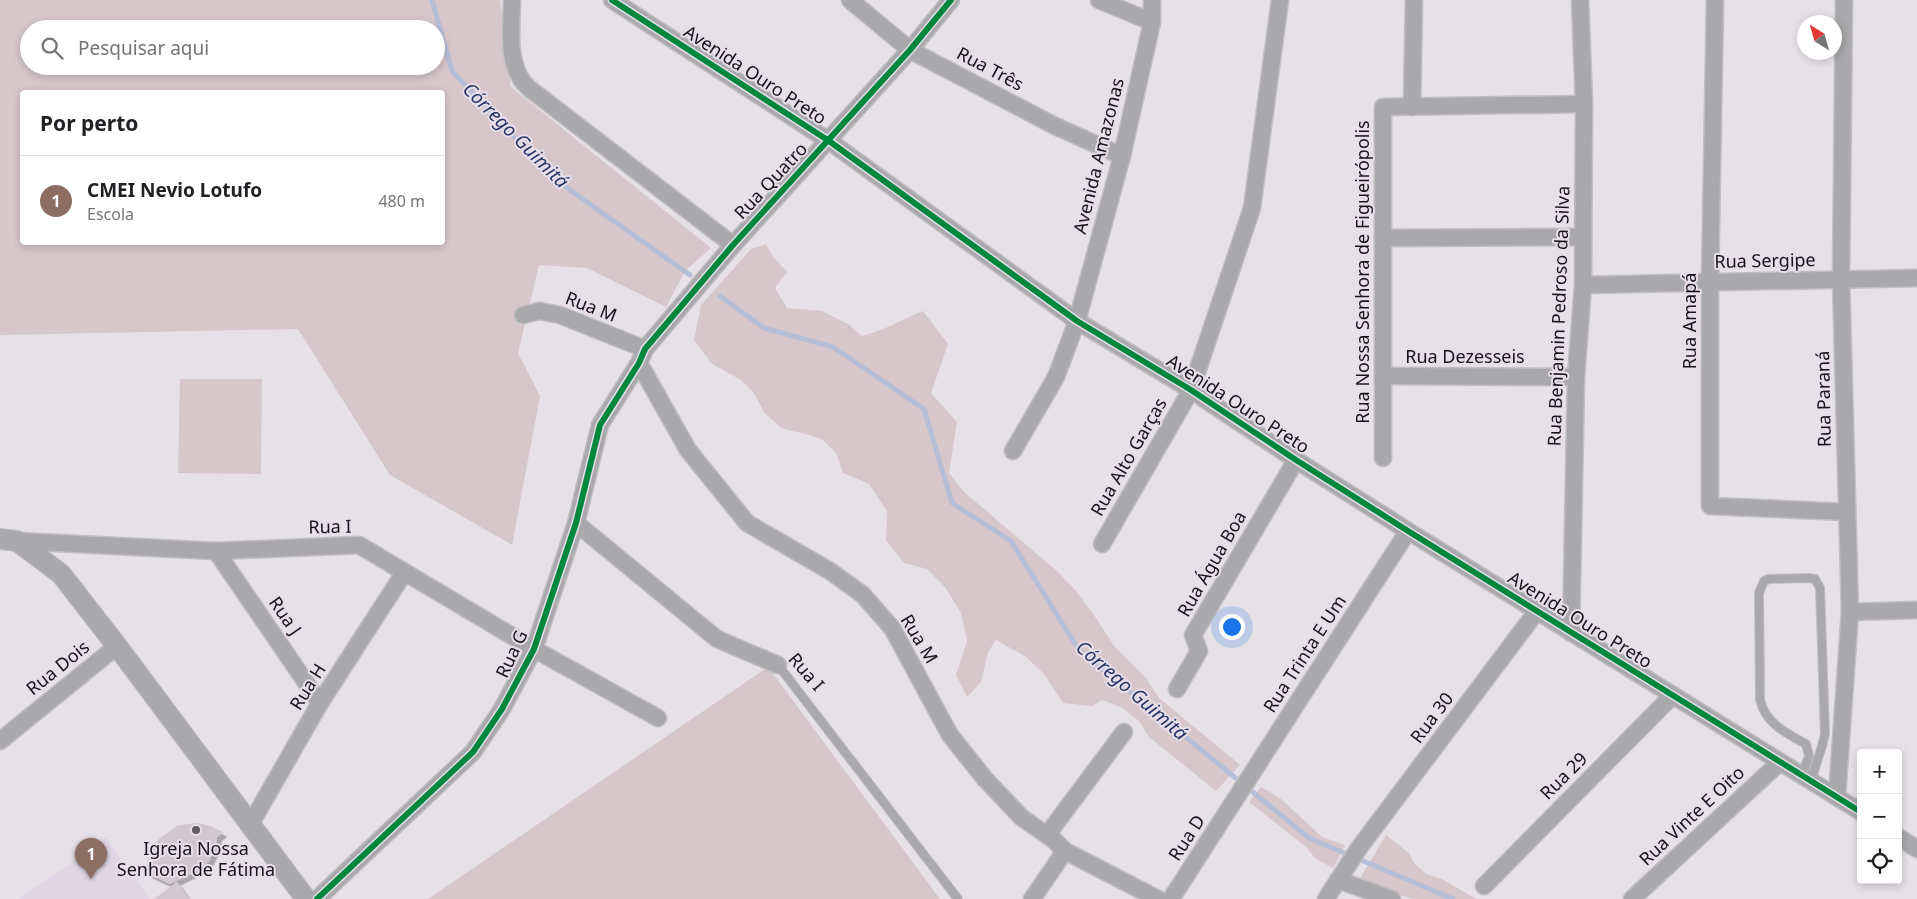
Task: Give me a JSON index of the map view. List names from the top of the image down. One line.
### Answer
{"streets":{"street":["Rua Três","Avenida Ouro Preto","Avenida Amazonas","Rua Quatro","Rua Sergipe","Rua Nossa Senhora de Figueirópolis","Rua M","Rua Benjamin Pedroso da Silva","Rua Amapá","Rua Dezesseis","Rua Paraná","Rua Alto Garças","Rua I","Rua Água Boa","Rua J","Rua G","Rua Trinta E Um","Rua Dois","Rua H","Rua 30","Rua 29","Rua Vinte E Oito","Rua D"]},"crossings":[["Rua Três","Avenida Amazonas"],["Rua Três","Rua Quatro"],["Avenida Ouro Preto","Avenida Amazonas"],["Avenida Ouro Preto","Rua Quatro"],["Avenida Ouro Preto","Rua Benjamin Pedroso da Silva"],["Avenida Ouro Preto","Rua Paraná"],["Avenida Ouro Preto","Rua Alto Garças"],["Avenida Ouro Preto","Rua Água Boa"],["Avenida Ouro Preto","Rua Trinta E Um"],["Avenida Ouro Preto","Rua 30"],["Avenida Ouro Preto","Rua 29"],["Avenida Ouro Preto","Rua Vinte E Oito"],["Rua Quatro","Rua M"],["Rua Quatro","Rua G"],["Rua Sergipe","Rua Benjamin Pedroso da Silva"],["Rua Sergipe","Rua Amapá"],["Rua Sergipe","Rua Paraná"],["Rua Nossa Senhora de Figueirópolis","Rua Benjamin Pedroso da Silva"],["Rua Nossa Senhora de Figueirópolis","Rua Dezesseis"],["Rua M","Rua G"],["Rua Benjamin Pedroso da Silva","Rua Dezesseis"],["Rua Amapá","Rua Paraná"],["Rua I","Rua J"],["Rua I","Rua G"],["Rua I","Rua H"],["Rua J","Rua H"],["Rua Trinta E Um","Rua D"]],"water":["Córrego Guimitá"],"places":["Igreja Nossa Senhora de Fátima"],"north":"top left","page":{"search":"Pesquisar aqui","heading":"Por perto","list":[{"mark":"1","name":"CMEI Nevio Lotufo","note":"Escola","value":"480 m"}],"map_buttons":["+","−"],"pins":"1"}}
